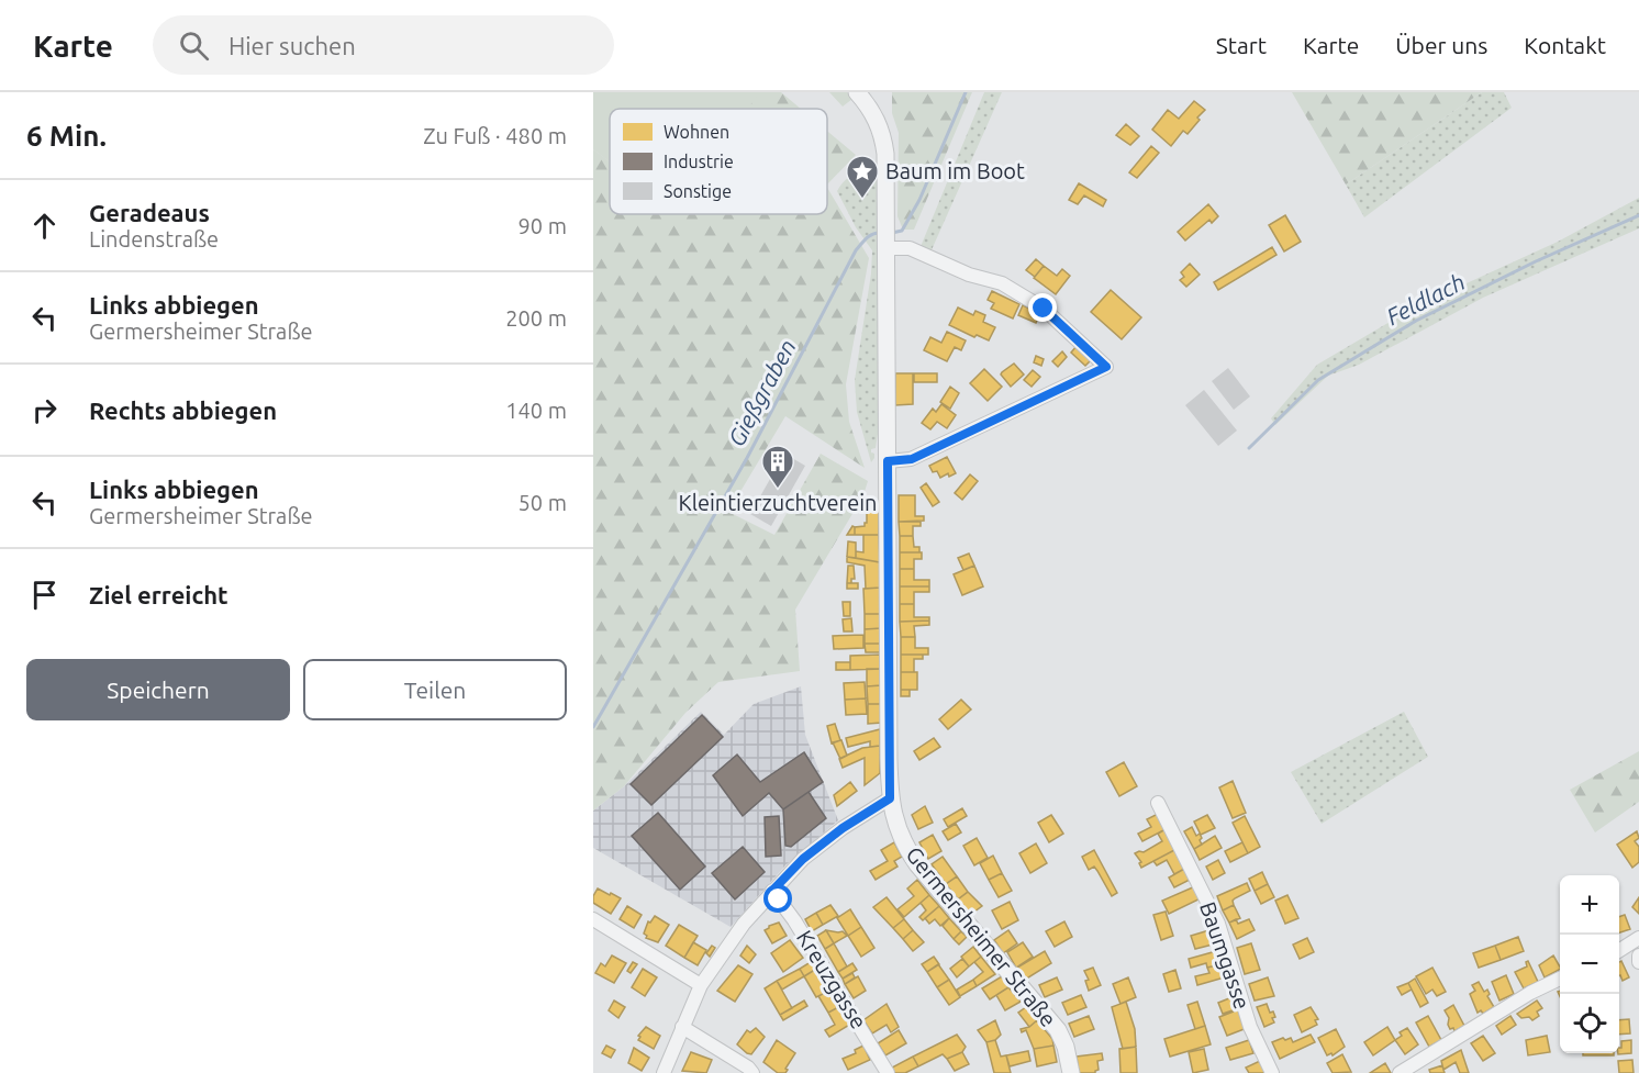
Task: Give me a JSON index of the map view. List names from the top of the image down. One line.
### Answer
{"streets":{"street":["Germersheimer Straße","Baumgasse","Kreuzgasse"]},"water":["Feldlach","Gießgraben"],"places":{"place":["Baum im Boot"],"building":["Kleintierzuchtverein"]},"legend":["Wohnen","Industrie","Sonstige"],"page":{"header":"Karte","search":"Hier suchen","nav":["Start","Karte","Über uns","Kontakt"],"heading":["6 Min.","Zu Fuß · 480 m"],"list":[["Geradeaus","Lindenstraße","90 m"],["Links abbiegen","Germersheimer Straße","200 m"],["Rechts abbiegen","140 m"],["Links abbiegen","Germersheimer Straße","50 m"],"Ziel erreicht"],"buttons":["Speichern","Teilen"],"map_buttons":["+","−"]}}
